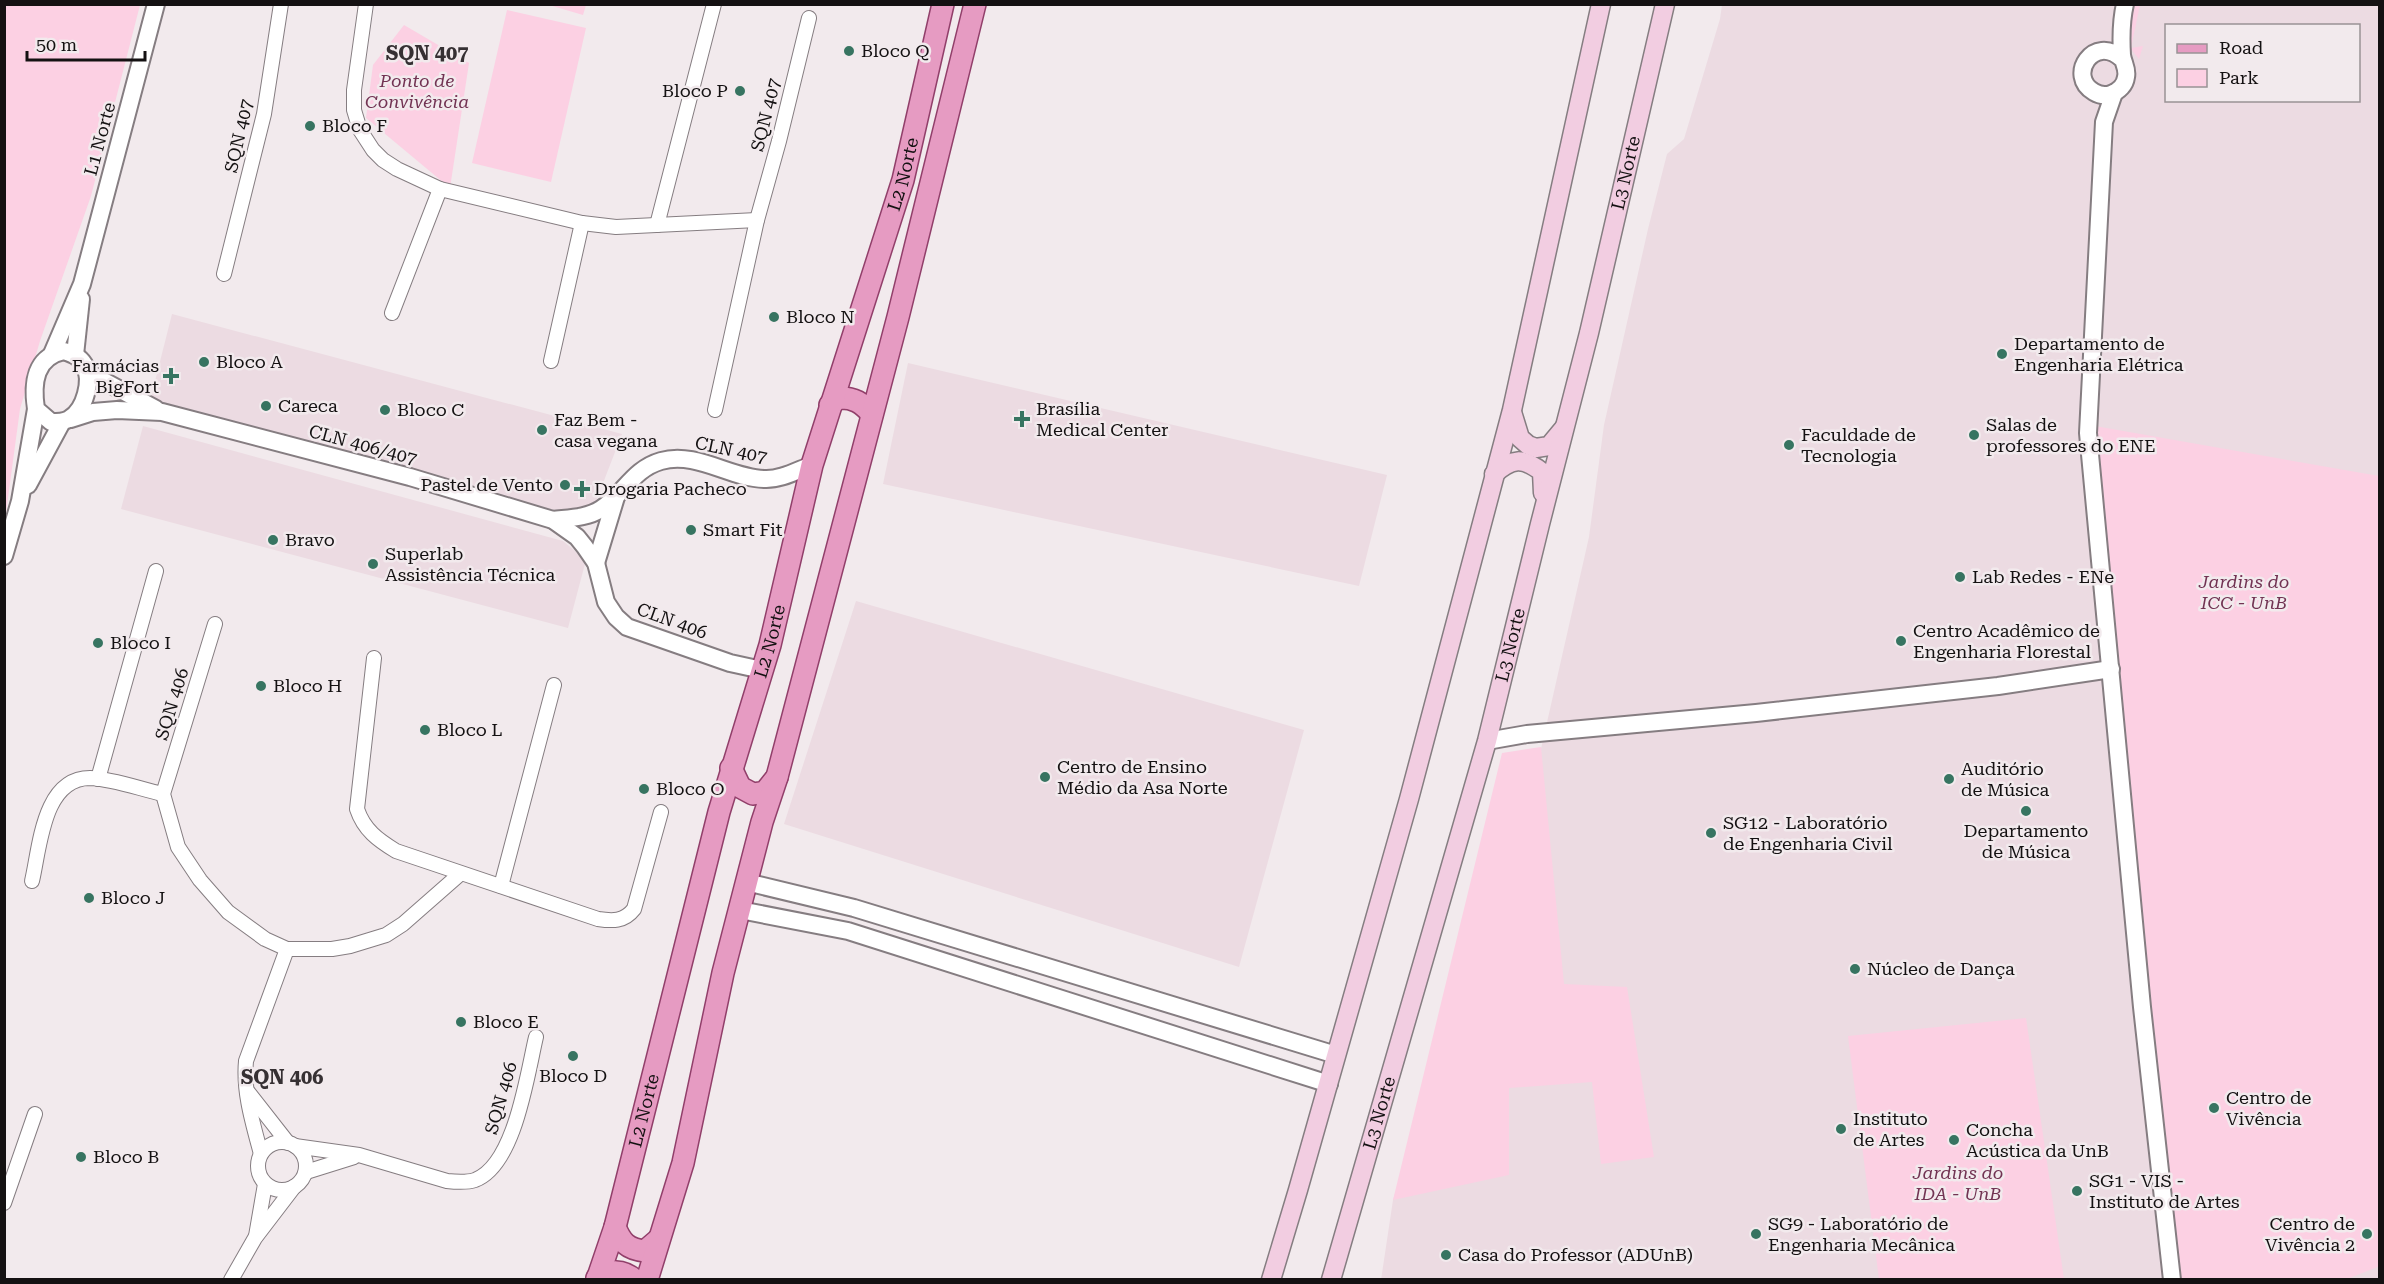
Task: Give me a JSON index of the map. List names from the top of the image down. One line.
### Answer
{"streets":{"main road":["L3 Norte","L2 Norte"],"street":["SQN 407","L1 Norte","CLN 406/407","CLN 407","CLN 406","SQN 406"]},"crossings":[["L1 Norte","CLN 406/407"],["L2 Norte","CLN 407"],["L2 Norte","CLN 406"],["CLN 406/407","CLN 407"],["CLN 406/407","CLN 406"],["CLN 407","CLN 406"]],"districts":["SQN 407","SQN 406"],"parks":["Ponto de Convivência","Jardins do ICC - UnB","Jardins do IDA - UnB"],"places":{"other":["Bloco Q","Bloco P","Bloco F","Bloco N","Departamento de Engenharia Elétrica","Bloco A","Careca","Bloco C","Faz Bem - casa vegana","Salas de professores do ENE","Faculdade de Tecnologia","Pastel de Vento","Smart Fit","Bravo","Superlab Assistência Técnica","Lab Redes - ENe","Centro Acadêmico de Engenharia Florestal","Bloco I","Bloco H","Bloco L","Centro de Ensino Médio da Asa Norte","Auditório de Música","Bloco O","Departamento de Música","SG12 - Laboratório de Engenharia Civil","Bloco J","Núcleo de Dança","Bloco E","Bloco D","Centro de Vivência","Instituto de Artes","Concha Acústica da UnB","Bloco B","SG1 - VIS - Instituto de Artes","SG9 - Laboratório de Engenharia Mecânica","Centro de Vivência 2","Casa do Professor (ADUnB)"],"health":["Farmácias BigFort","Brasília Medical Center","Drogaria Pacheco"]},"legend":["Road","Park"],"scale_bar":"50 m"}
